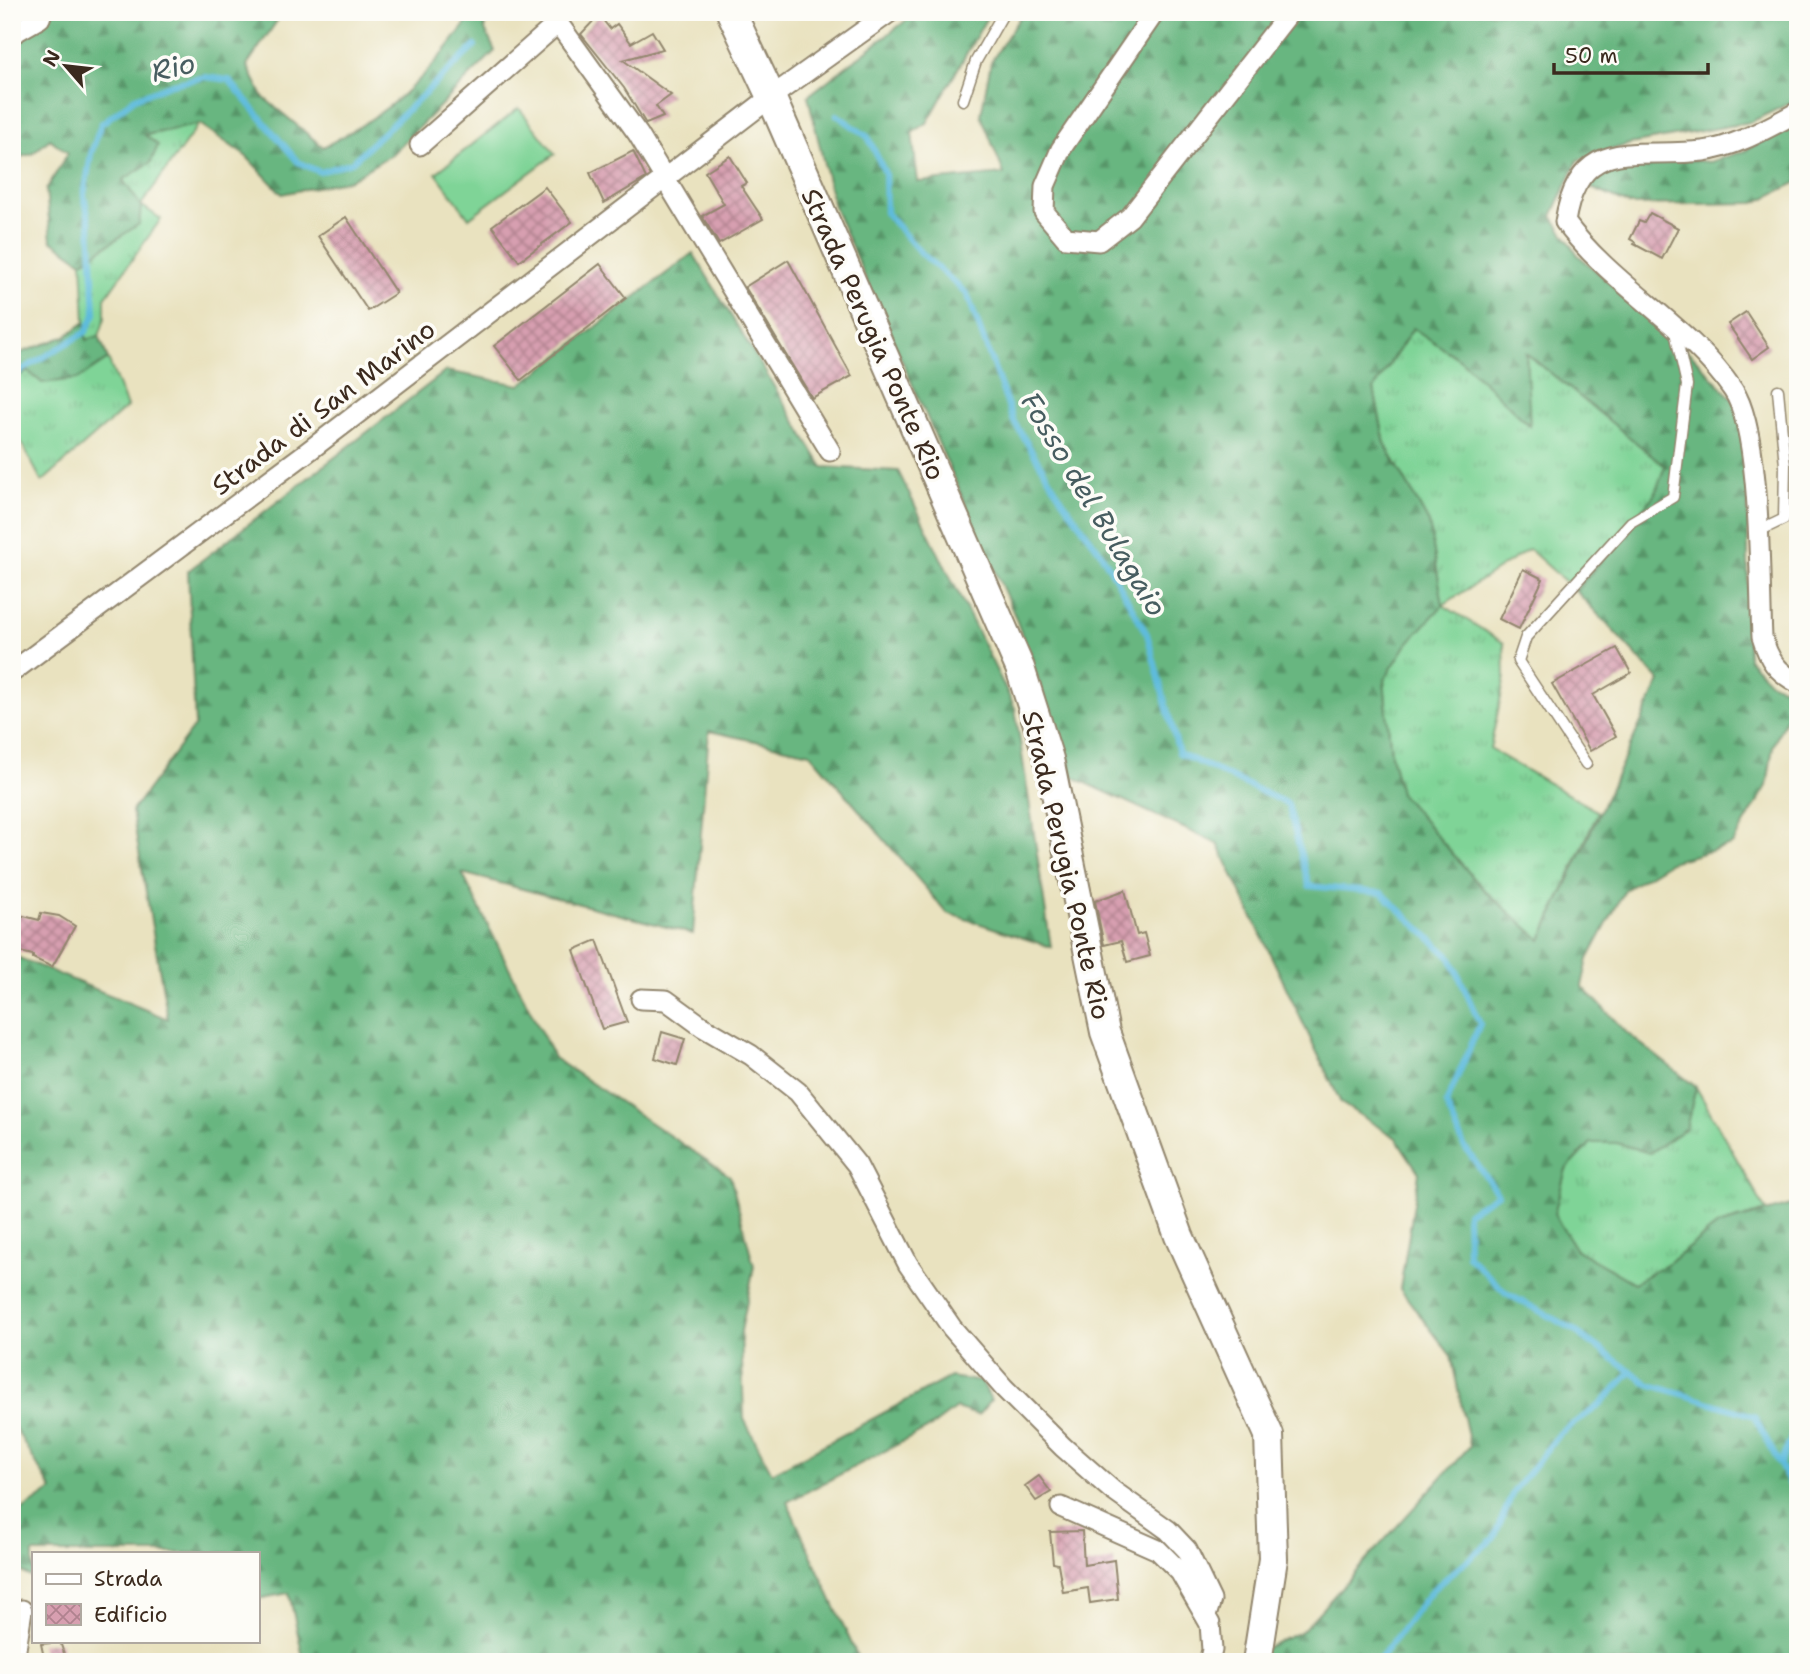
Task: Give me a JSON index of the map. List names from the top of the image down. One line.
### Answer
{"streets":{"main road":["Strada Perugia Ponte Rio"],"street":["Strada di San Marino"]},"crossings":[["Strada Perugia Ponte Rio","Strada di San Marino"]],"water":["Rio","Fosso del Bulagaio"],"legend":["Strada","Edificio"],"scale_bar":"50 m","north":"top left"}
